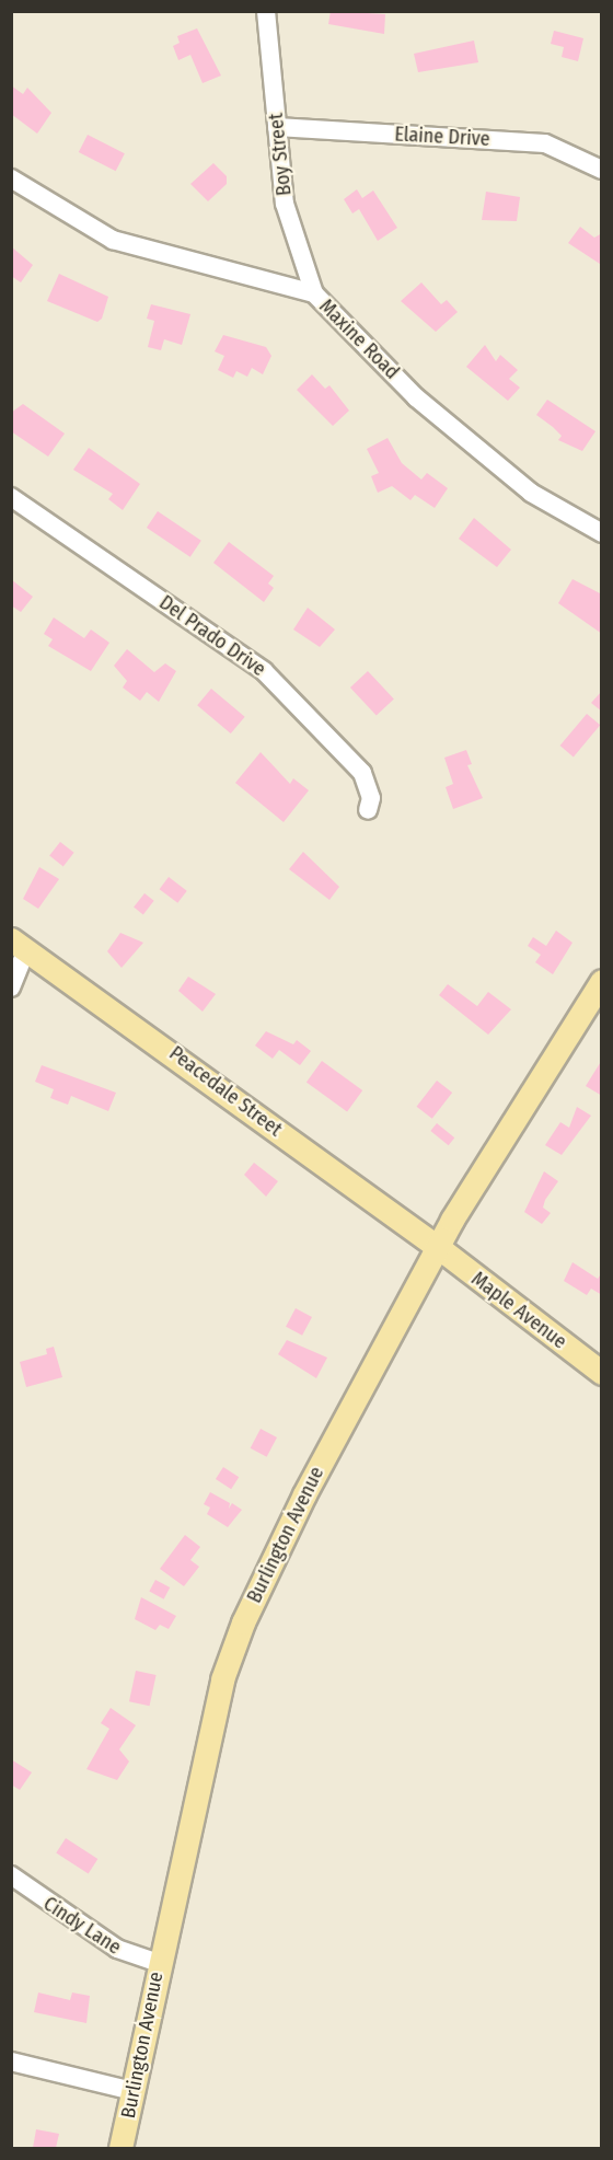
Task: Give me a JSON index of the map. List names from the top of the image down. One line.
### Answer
{"streets":{"main road":["Peacedale Street","Maple Avenue","Burlington Avenue"],"street":["Elaine Drive","Boy Street","Maxine Road","Del Prado Drive","Cindy Lane"]},"crossings":[["Elaine Drive","Boy Street"],["Boy Street","Maxine Road"],["Peacedale Street","Maple Avenue"],["Peacedale Street","Burlington Avenue"],["Maple Avenue","Burlington Avenue"],["Burlington Avenue","Cindy Lane"]]}
